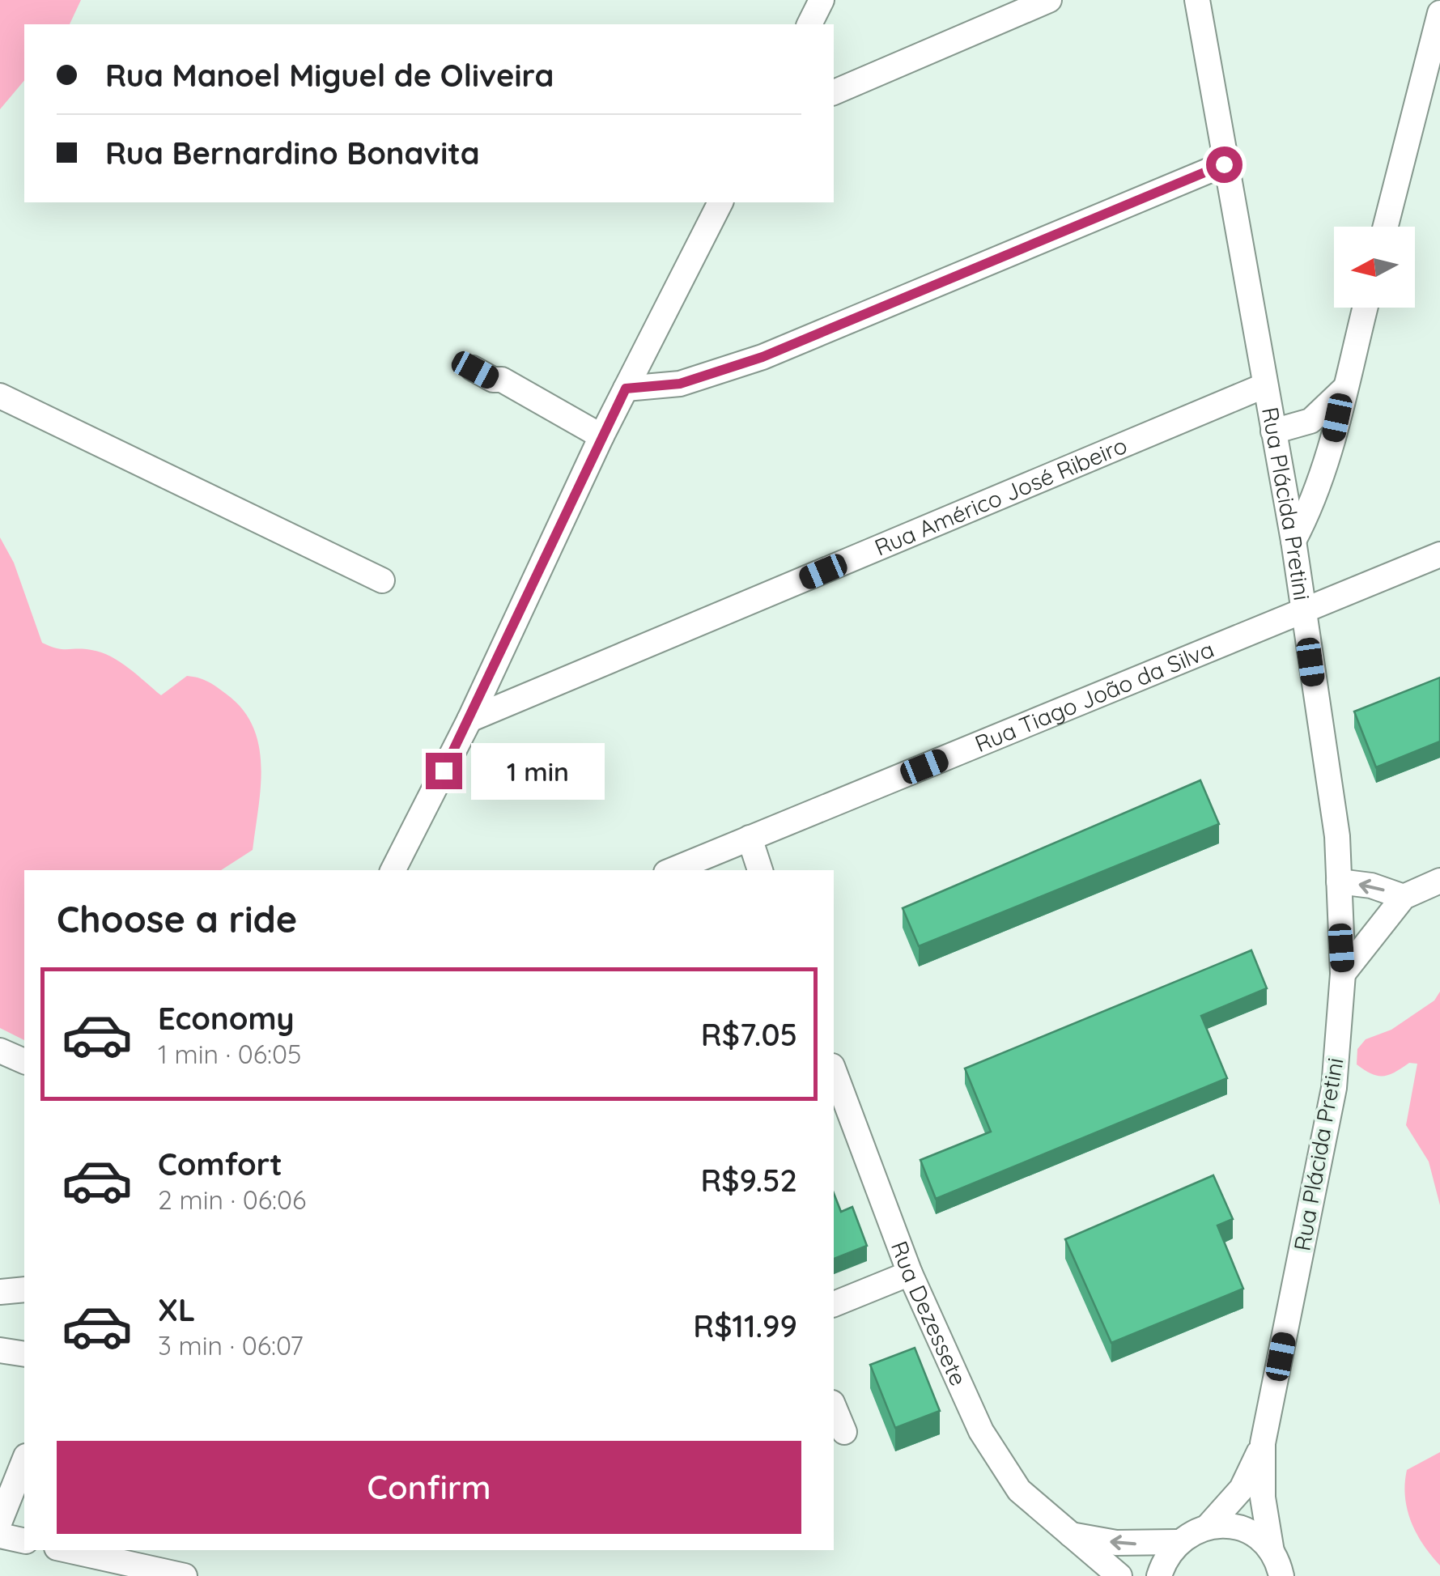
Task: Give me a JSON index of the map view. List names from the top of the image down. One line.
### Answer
{"streets":{"street":["Rua Américo José Ribeiro","Rua Plácida Pretini","Rua Tiago João da Silva","Rua Dezessete"]},"crossings":[["Rua Américo José Ribeiro","Rua Plácida Pretini"],["Rua Plácida Pretini","Rua Tiago João da Silva"]],"north":"left","page":{"banner":["Rua Manoel Miguel de Oliveira","Rua Bernardino Bonavita"],"bubble":"1 min","heading":"Choose a ride","list":[{"name":"Economy","note":"1 min · 06:05","value":"R$7.05"},{"name":"Comfort","note":"2 min · 06:06","value":"R$9.52"},{"name":"XL","note":"3 min · 06:07","value":"R$11.99"}],"buttons":"Confirm"}}
